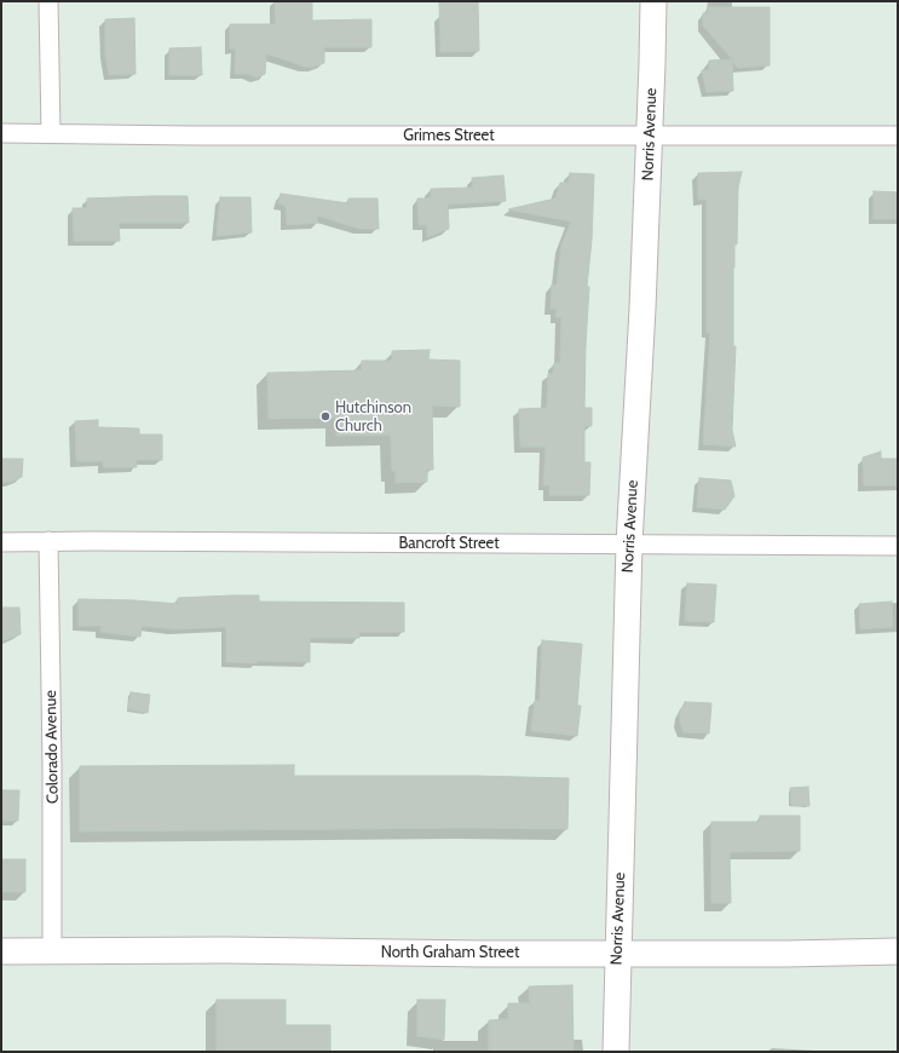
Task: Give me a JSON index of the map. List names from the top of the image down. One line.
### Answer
{"streets":{"street":["Norris Avenue","Grimes Street","Bancroft Street","Colorado Avenue","North Graham Street"]},"crossings":[["Norris Avenue","Grimes Street"],["Norris Avenue","Bancroft Street"],["Norris Avenue","North Graham Street"],["Bancroft Street","Colorado Avenue"],["Colorado Avenue","North Graham Street"]],"places":["Hutchinson Church"]}
